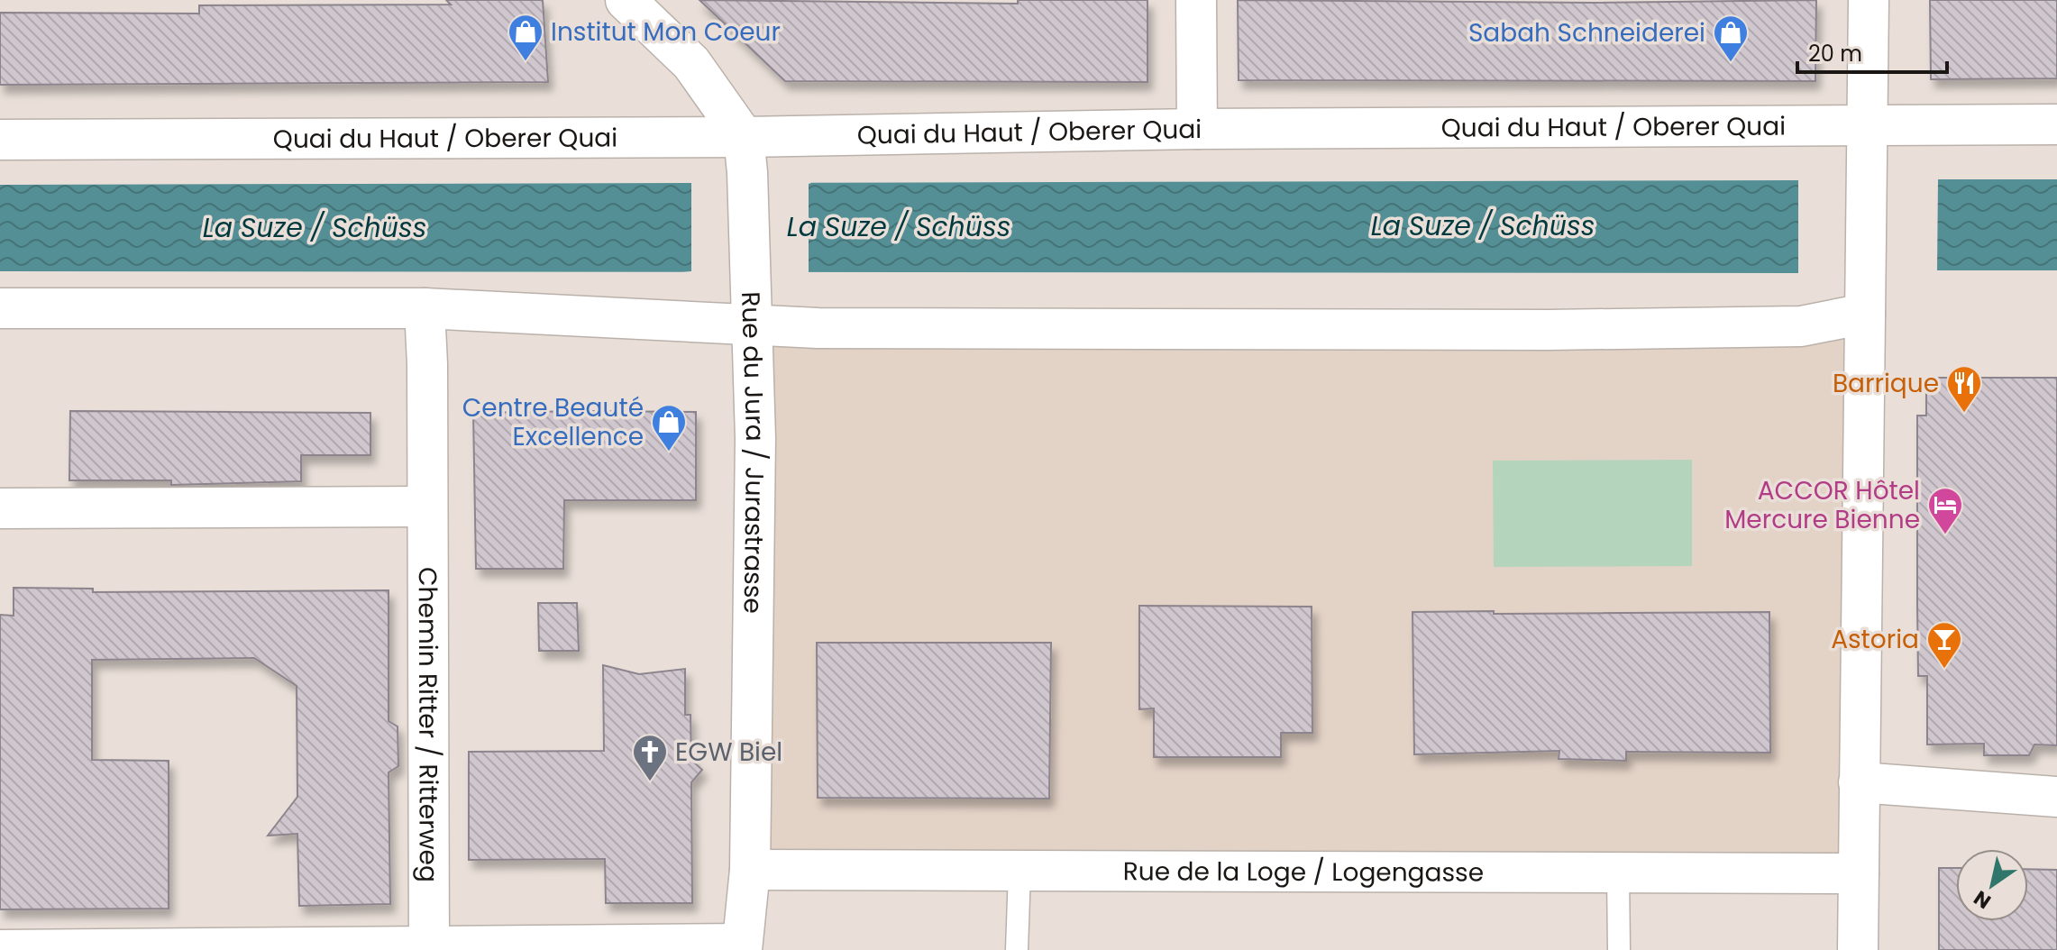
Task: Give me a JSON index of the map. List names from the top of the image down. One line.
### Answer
{"streets":{"street":["Quai du Haut / Oberer Quai","Rue du Jura / Jurastrasse","Chemin Ritter / Ritterweg","Rue de la Loge / Logengasse"]},"crossings":[["Quai du Haut / Oberer Quai","Rue du Jura / Jurastrasse"],["Rue du Jura / Jurastrasse","Rue de la Loge / Logengasse"]],"water":["La Suze / Schüss"],"places":{"shop":["Institut Mon Coeur","Sabah Schneiderei","Centre Beauté Excellence"],"restaurant":["Barrique"],"hotel":["ACCOR Hôtel Mercure Bienne"],"bar":["Astoria"],"church":["EGW Biel"]},"scale_bar":"20 m","north":"bottom left"}
